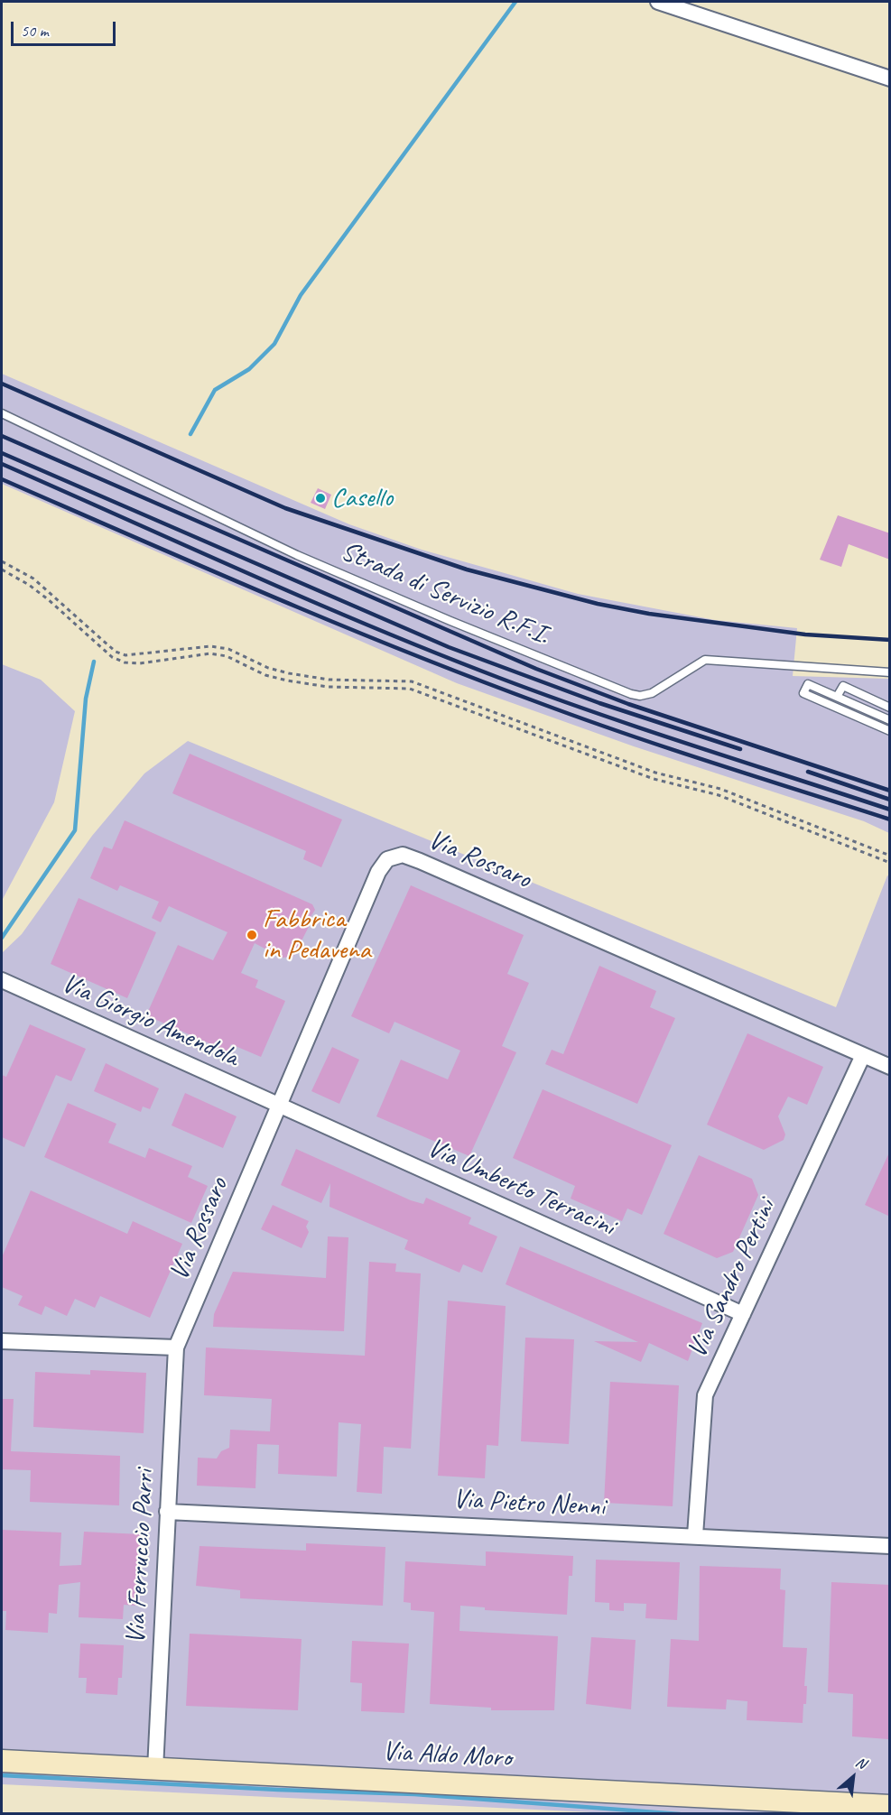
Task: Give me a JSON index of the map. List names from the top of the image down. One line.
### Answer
{"streets":{"main road":["Via Aldo Moro"],"street":["Via Rossaro","Via Giorgio Amendola","Via Umberto Terracini","Via Sandro Pertini","Via Pietro Nenni","Via Ferruccio Parri"],"lane":["Strada di Servizio R.F.I."]},"crossings":[["Via Rossaro","Via Giorgio Amendola"],["Via Rossaro","Via Umberto Terracini"],["Via Rossaro","Via Sandro Pertini"],["Via Rossaro","Via Ferruccio Parri"],["Via Giorgio Amendola","Via Umberto Terracini"],["Via Umberto Terracini","Via Sandro Pertini"],["Via Sandro Pertini","Via Pietro Nenni"],["Via Pietro Nenni","Via Ferruccio Parri"],["Via Ferruccio Parri","Via Aldo Moro"]],"places":["Casello","Fabbrica in Pedavena"],"scale_bar":"50 m","north":"top right"}
